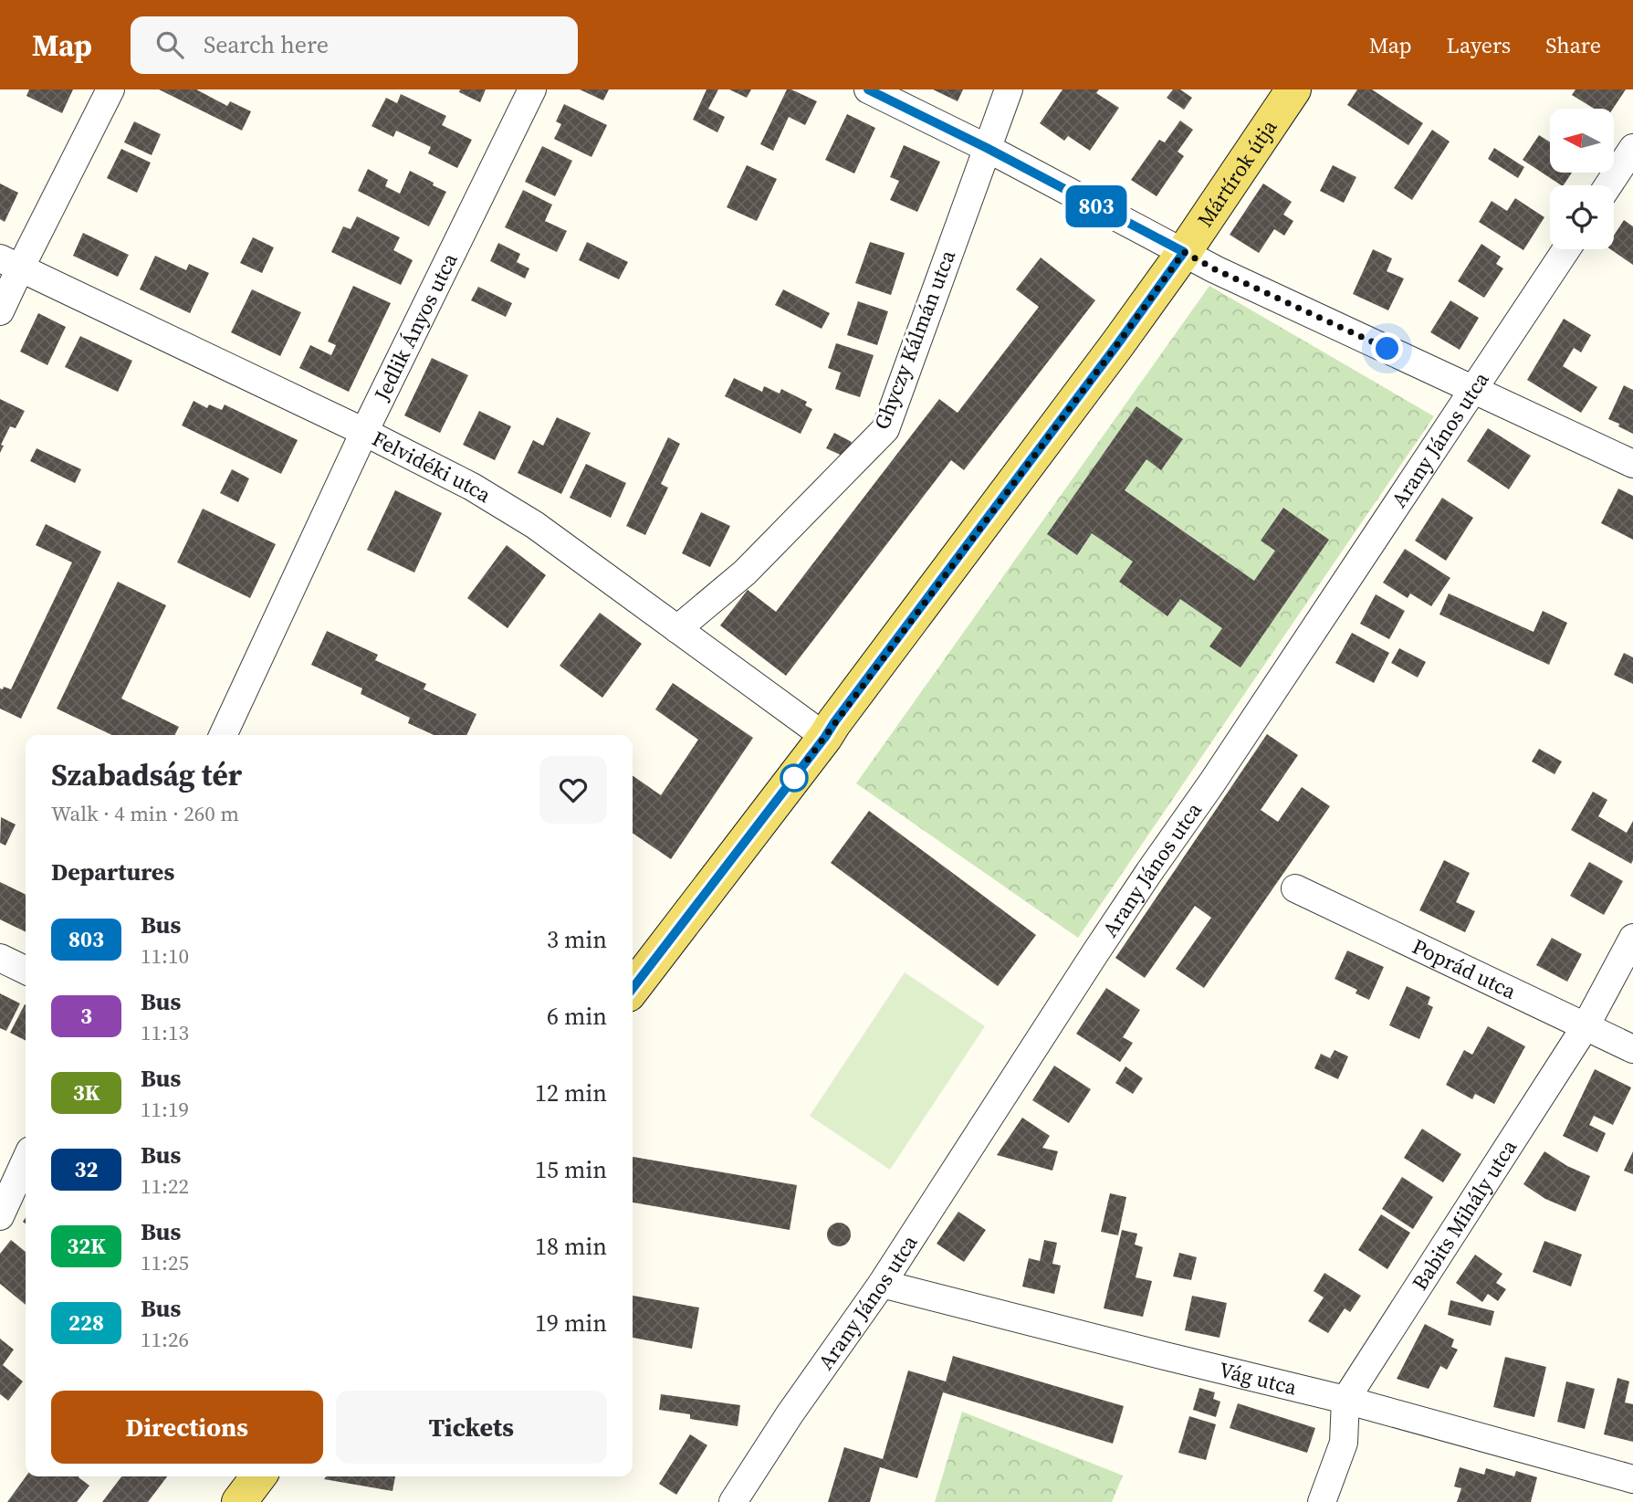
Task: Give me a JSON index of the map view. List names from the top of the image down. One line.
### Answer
{"streets":{"main road":["Mártírok útja"],"street":["Jedlik Ányos utca","Ghyczy Kálmán utca","Arany János utca","Felvidéki utca","Poprád utca","Babits Mihály utca","Vág utca"]},"crossings":[["Mártírok útja","Felvidéki utca"],["Jedlik Ányos utca","Felvidéki utca"],["Ghyczy Kálmán utca","Felvidéki utca"],["Arany János utca","Vág utca"],["Poprád utca","Babits Mihály utca"],["Babits Mihály utca","Vág utca"]],"lines":["bus line 803"],"north":"left","page":{"header":"Map","search":"Search here","nav":["Map","Layers","Share"],"on_map":"803","heading":[["Szabadság tér","Walk · 4 min · 260 m"],"Departures"],"list":[{"mark":"803","name":"Bus","note":"11:10","value":"3 min"},{"mark":"3","name":"Bus","note":"11:13","value":"6 min"},{"mark":"3K","name":"Bus","note":"11:19","value":"12 min"},{"mark":"32","name":"Bus","note":"11:22","value":"15 min"},{"mark":"32K","name":"Bus","note":"11:25","value":"18 min"},{"mark":"228","name":"Bus","note":"11:26","value":"19 min"}],"buttons":["Directions","Tickets"]}}
